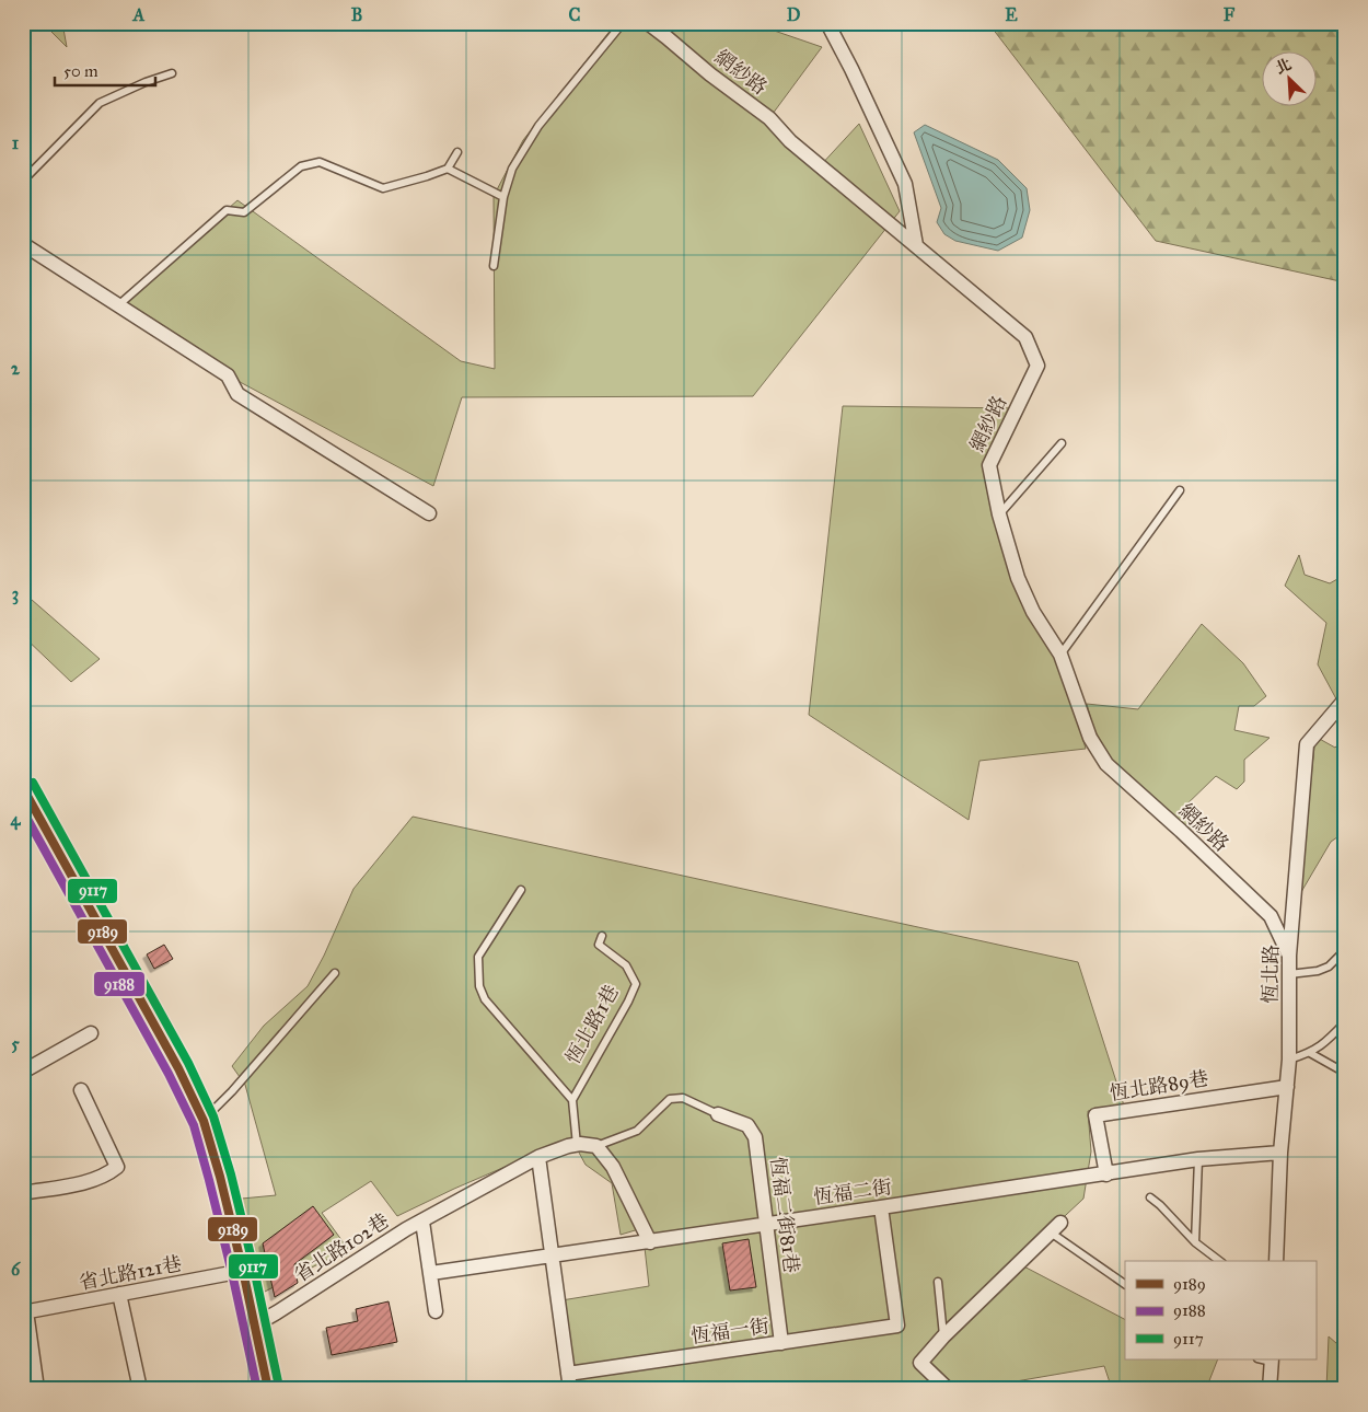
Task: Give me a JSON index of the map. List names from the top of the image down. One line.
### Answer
{"streets":{"street":["網紗路","恆北路","恆北路89巷","恆福二街","恆福二街81巷","省北路102巷","省北路121巷","恆福一街"],"lane":["恆北路1巷"]},"crossings":[["網紗路","恆北路"],["恆北路","恆北路89巷"],["恆北路","恆福二街"],["恆北路89巷","恆福二街"],["恆福二街","恆福二街81巷"],["恆福二街","恆福一街"],["恆福二街81巷","恆福一街"]],"lines":["transit line 9117","transit line 9189","transit line 9188"],"legend":["9189","9188","9117"],"scale_bar":"50 m","north":"top left","grid":{"columns":["A","B","C","D","E","F"],"rows":["1","2","3","4","5","6"]}}
